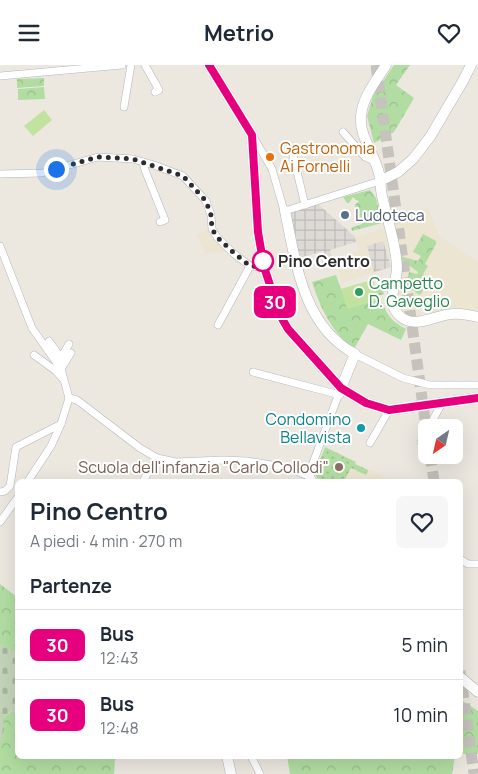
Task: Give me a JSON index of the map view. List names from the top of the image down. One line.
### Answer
{"places":["Gastronomia Ai Fornelli","Ludoteca","Pino Centro","Campetto D. Gaveglio","Condomino Bellavista","Scuola dell'infanzia \"Carlo Collodi\""],"lines":["bus line 30"],"north":"bottom left","page":{"header":"Metrio","on_map":"30","heading":[["Pino Centro","A piedi · 4 min · 270 m"],"Partenze"],"list":[{"mark":"30","name":"Bus","note":"12:43","value":"5 min"},{"mark":"30","name":"Bus","note":"12:48","value":"10 min"}]}}
